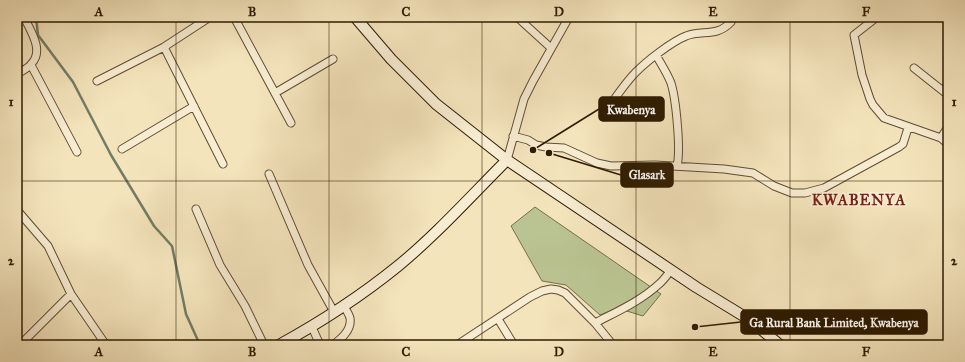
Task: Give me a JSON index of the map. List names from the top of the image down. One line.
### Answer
{"districts":["KWABENYA"],"places":["Kwabenya","Glasark","Ga Rural Bank Limited, Kwabenya"],"grid":{"columns":["A","B","C","D","E","F"],"rows":["1","2"]}}
